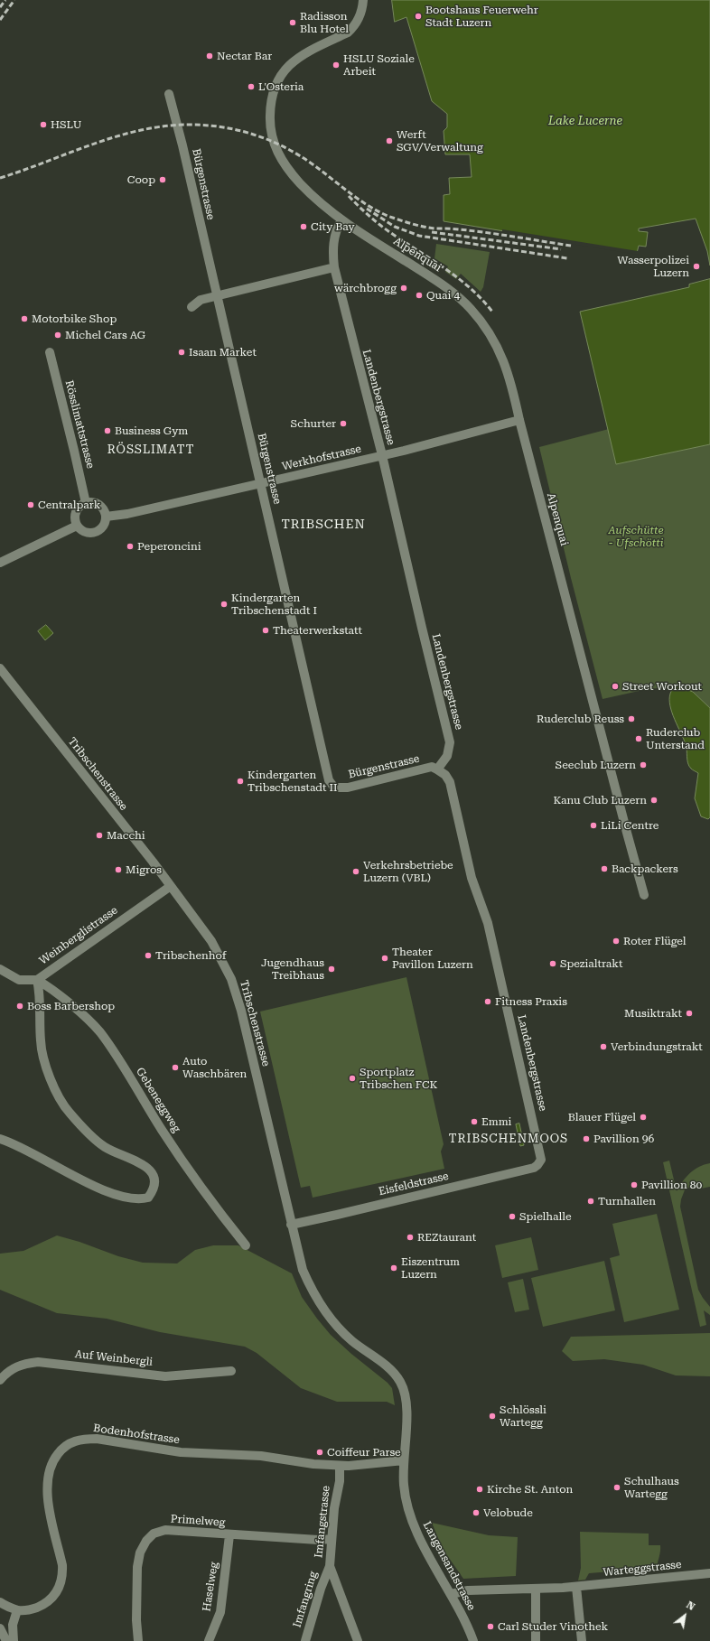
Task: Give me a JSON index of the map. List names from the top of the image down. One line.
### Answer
{"streets":{"street":["Bürgenstrasse","Alpenquai","Landenbergstrasse","Rösslimattstrasse","Werkhofstrasse","Tribschenstrasse","Weinberglistrasse","Gebeneggweg","Eisfeldstrasse","Auf Weinbergli","Bodenhofstrasse","Primelweg","Imfangstrasse","Langensandstrasse","Warteggstrasse","Haselweg","Imfangring"]},"crossings":[["Bürgenstrasse","Landenbergstrasse"],["Bürgenstrasse","Werkhofstrasse"],["Alpenquai","Landenbergstrasse"],["Alpenquai","Werkhofstrasse"],["Landenbergstrasse","Werkhofstrasse"],["Landenbergstrasse","Eisfeldstrasse"],["Rösslimattstrasse","Werkhofstrasse"],["Tribschenstrasse","Weinberglistrasse"],["Tribschenstrasse","Eisfeldstrasse"],["Tribschenstrasse","Langensandstrasse"],["Weinberglistrasse","Gebeneggweg"],["Bodenhofstrasse","Imfangstrasse"],["Bodenhofstrasse","Langensandstrasse"],["Primelweg","Imfangstrasse"],["Primelweg","Haselweg"],["Imfangstrasse","Imfangring"],["Langensandstrasse","Warteggstrasse"]],"districts":["RÖSSLIMATT","TRIBSCHEN","TRIBSCHENMOOS"],"water":["Lake Lucerne"],"parks":["Aufschütte - Ufschötti"],"places":["Bootshaus Feuerwehr Stadt Luzern","Radisson Blu Hotel","Nectar Bar","HSLU Soziale Arbeit","L'Osteria","HSLU","Werft SGV/Verwaltung","Coop","City Bay","Wasserpolizei Luzern","wärchbrogg","Quai 4","Motorbike Shop","Michel Cars AG","Isaan Market","Schurter","Business Gym","Centralpark","Peperoncini","Kindergarten Tribschenstadt I","Theaterwerkstatt","Street Workout","Ruderclub Reuss","Ruderclub Unterstand","Seeclub Luzern","Kindergarten Tribschenstadt II","Kanu Club Luzern","LiLi Centre","Macchi","Backpackers","Migros","Verkehrsbetriebe Luzern (VBL)","Roter Flügel","Tribschenhof","Theater Pavillon Luzern","Spezialtrakt","Jugendhaus Treibhaus","Fitness Praxis","Boss Barbershop","Musiktrakt","Verbindungstrakt","Auto Waschbären","Sportplatz Tribschen FCK","Blauer Flügel","Emmi","Pavillion 96","Pavillion 80","Turnhallen","Spielhalle","REZtaurant","Eiszentrum Luzern","Schlössli Wartegg","Coiffeur Parse","Schulhaus Wartegg","Kirche St. Anton","Velobude","Carl Studer Vinothek"],"north":"top right"}
